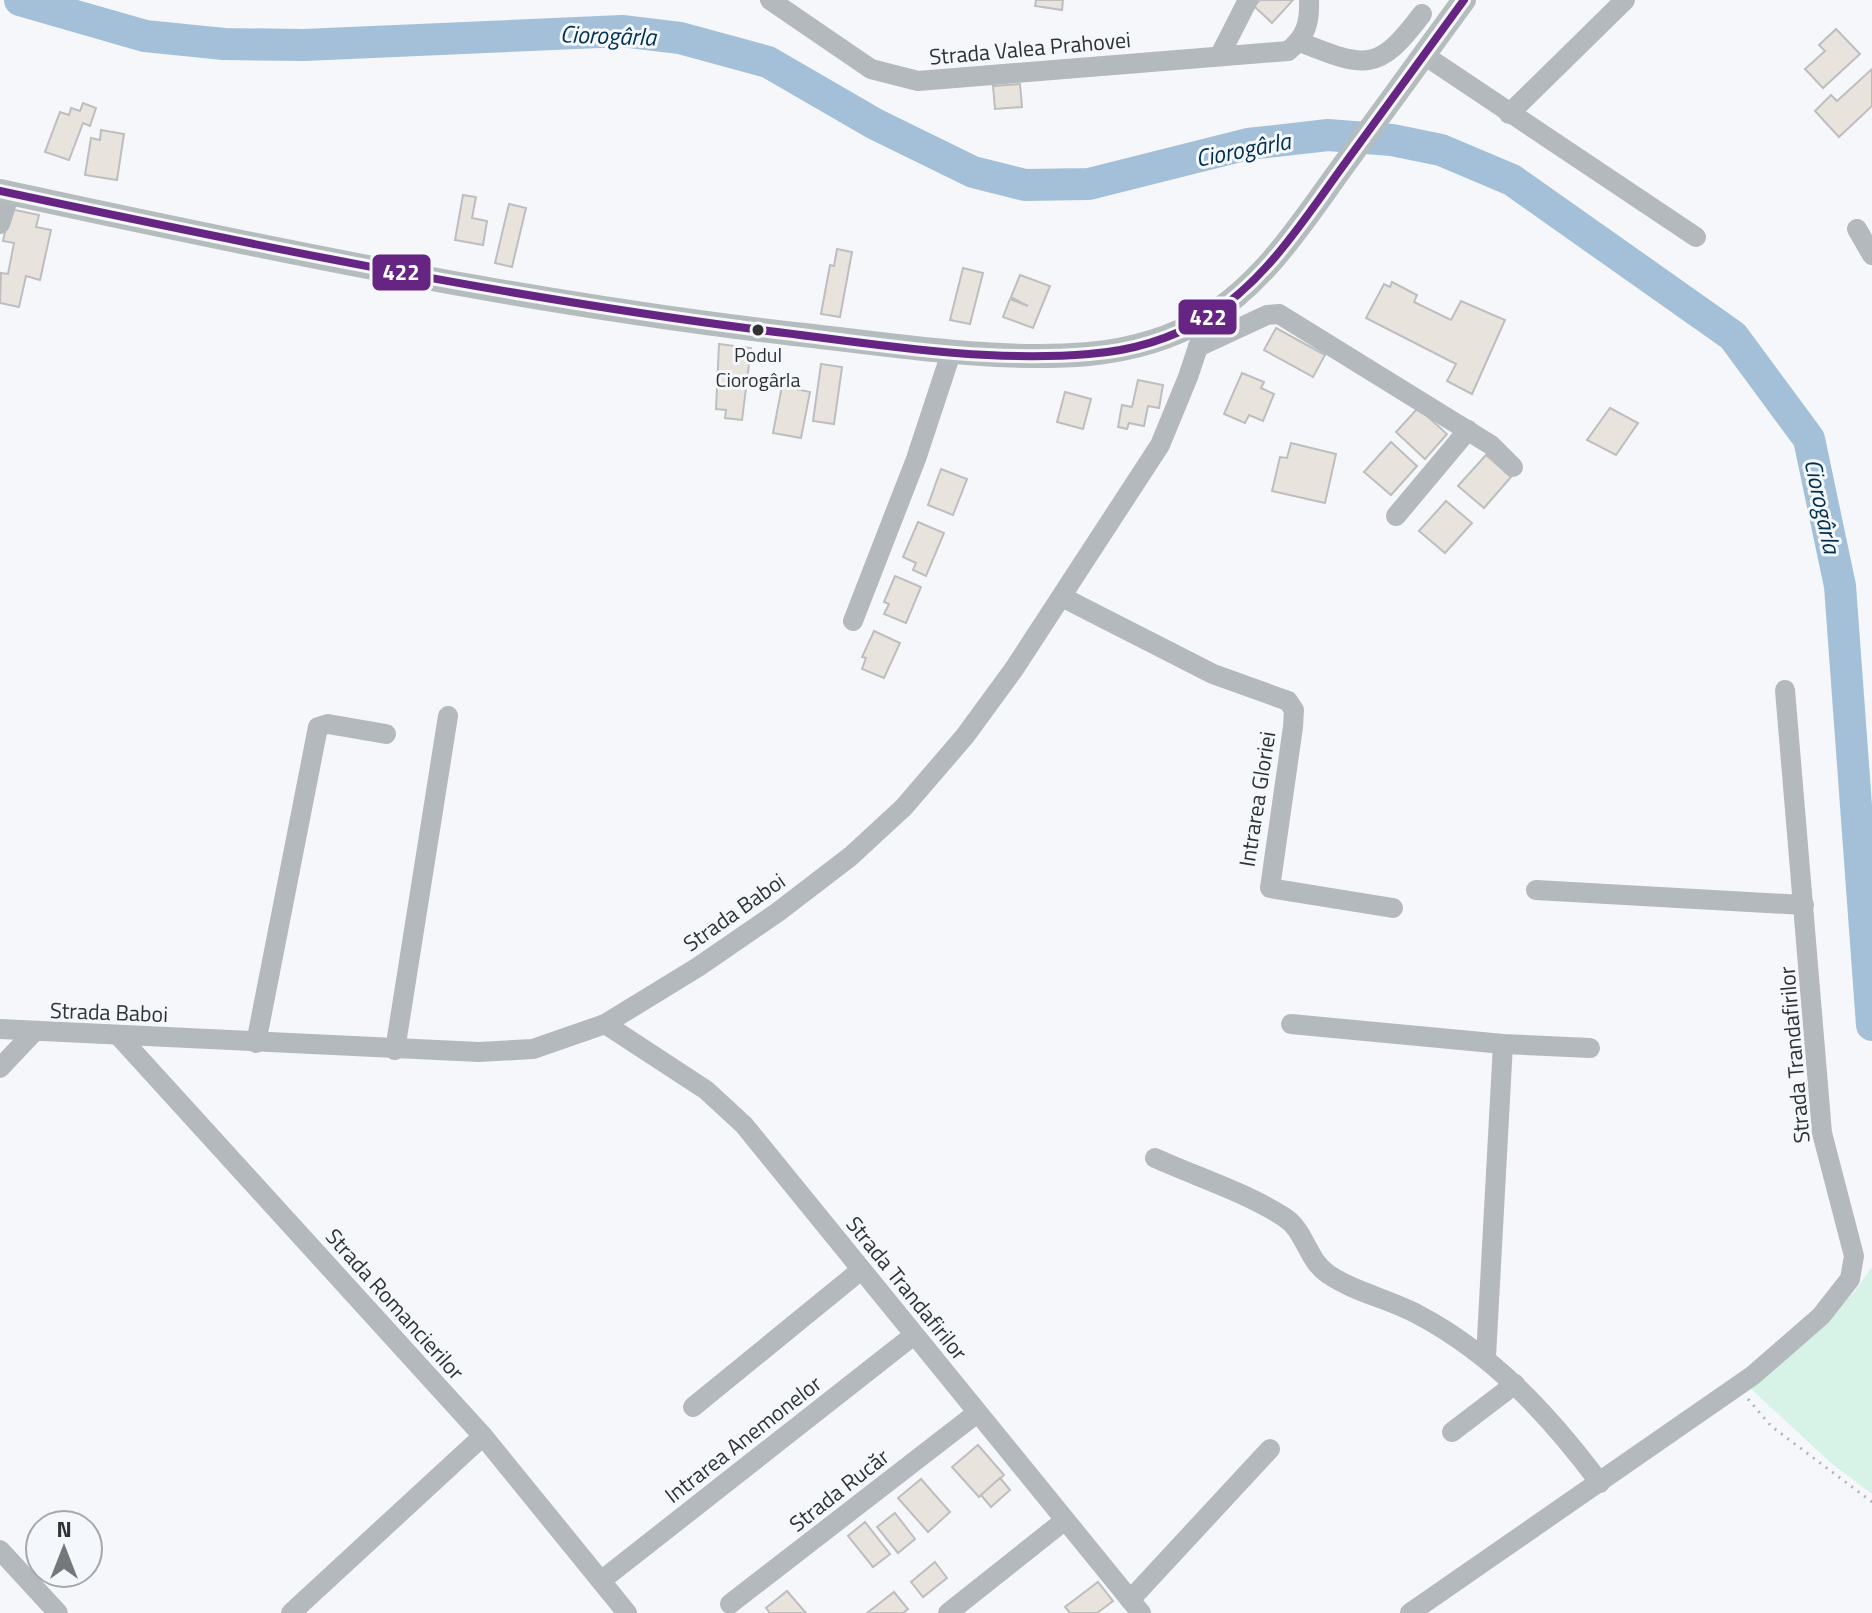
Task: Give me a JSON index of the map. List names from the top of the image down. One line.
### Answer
{"streets":{"street":["Strada Valea Prahovei","Intrarea Gloriei","Strada Baboi","Strada Trandafirilor","Strada Romancierilor","Intrarea Anemonelor","Strada Rucăr"]},"crossings":[["Intrarea Gloriei","Strada Baboi"],["Strada Baboi","Strada Trandafirilor"],["Strada Baboi","Strada Romancierilor"],["Strada Trandafirilor","Intrarea Anemonelor"],["Strada Trandafirilor","Strada Rucăr"],["Strada Romancierilor","Intrarea Anemonelor"]],"water":["Ciorogârla"],"places":["Podul Ciorogârla"],"lines":["transit line 422"],"north":"top"}
